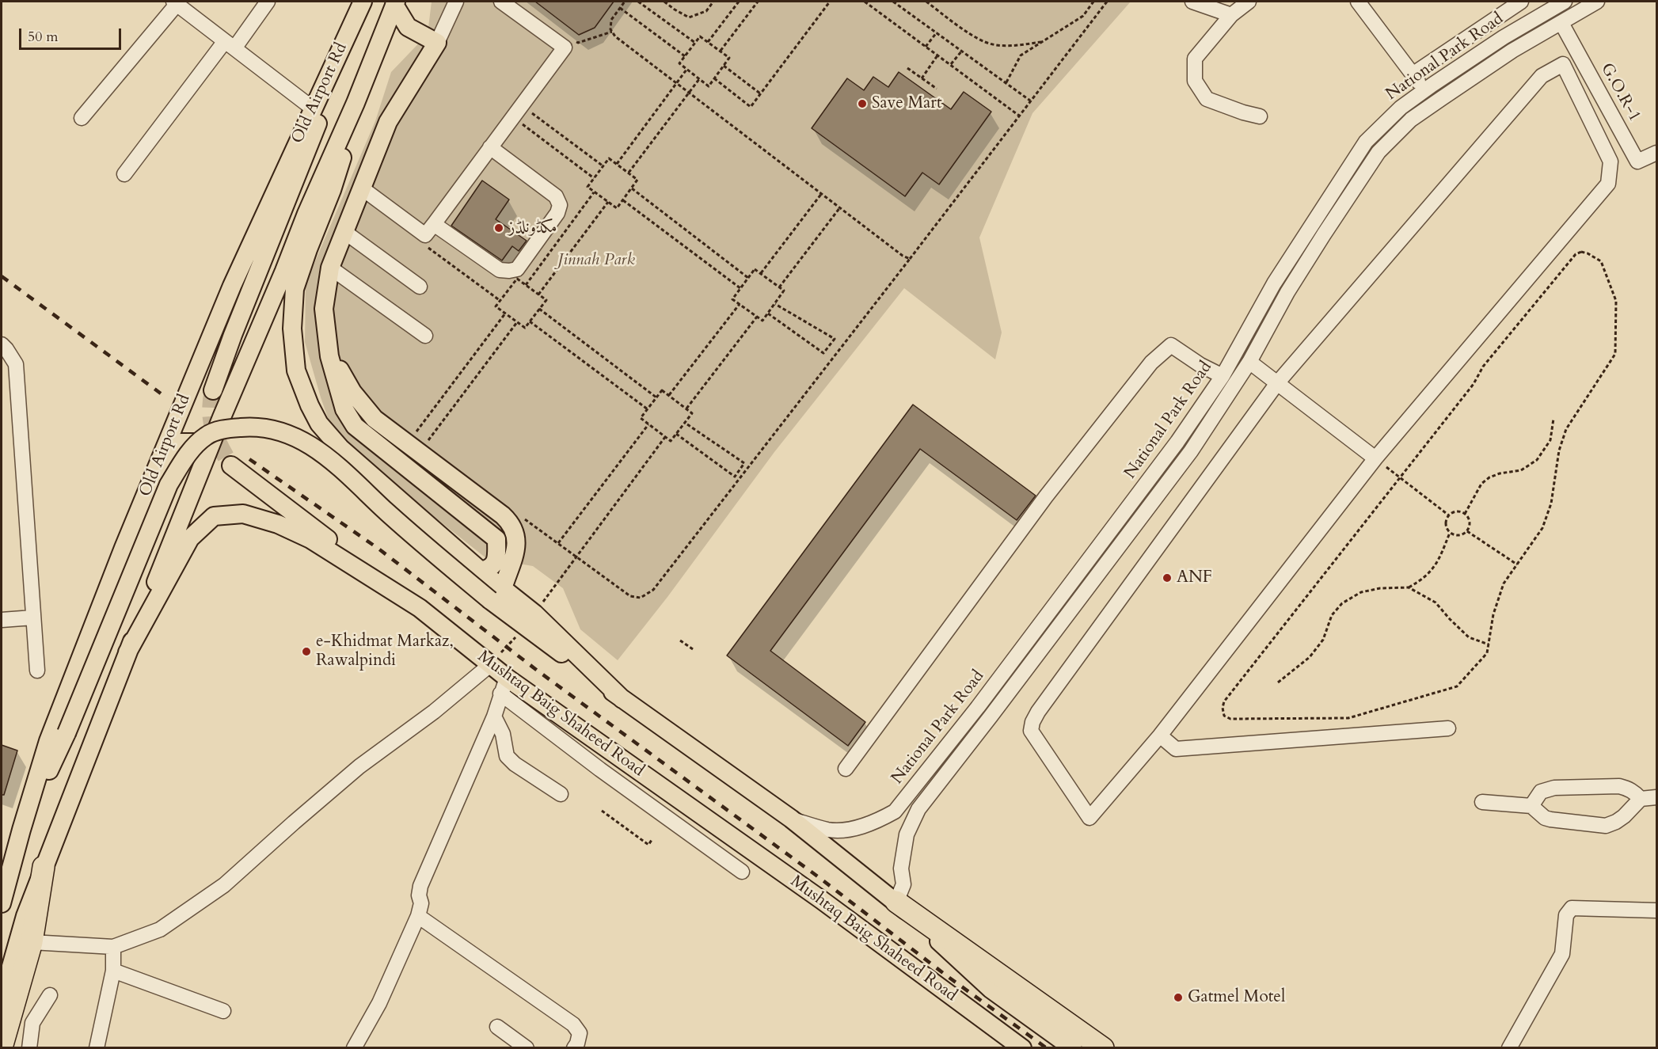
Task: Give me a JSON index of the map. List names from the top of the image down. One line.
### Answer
{"streets":{"main road":["Old Airport Rd","Mushtaq Baig Shaheed Road"],"street":["National Park Road","G.O.R-1"]},"crossings":[["National Park Road","G.O.R-1"],["Old Airport Rd","Mushtaq Baig Shaheed Road"]],"parks":["Jinnah Park"],"places":["Save Mart","مکڈونلڈز","ANF","e-Khidmat Markaz, Rawalpindi","Gatmel Motel"],"scale_bar":"50 m"}
